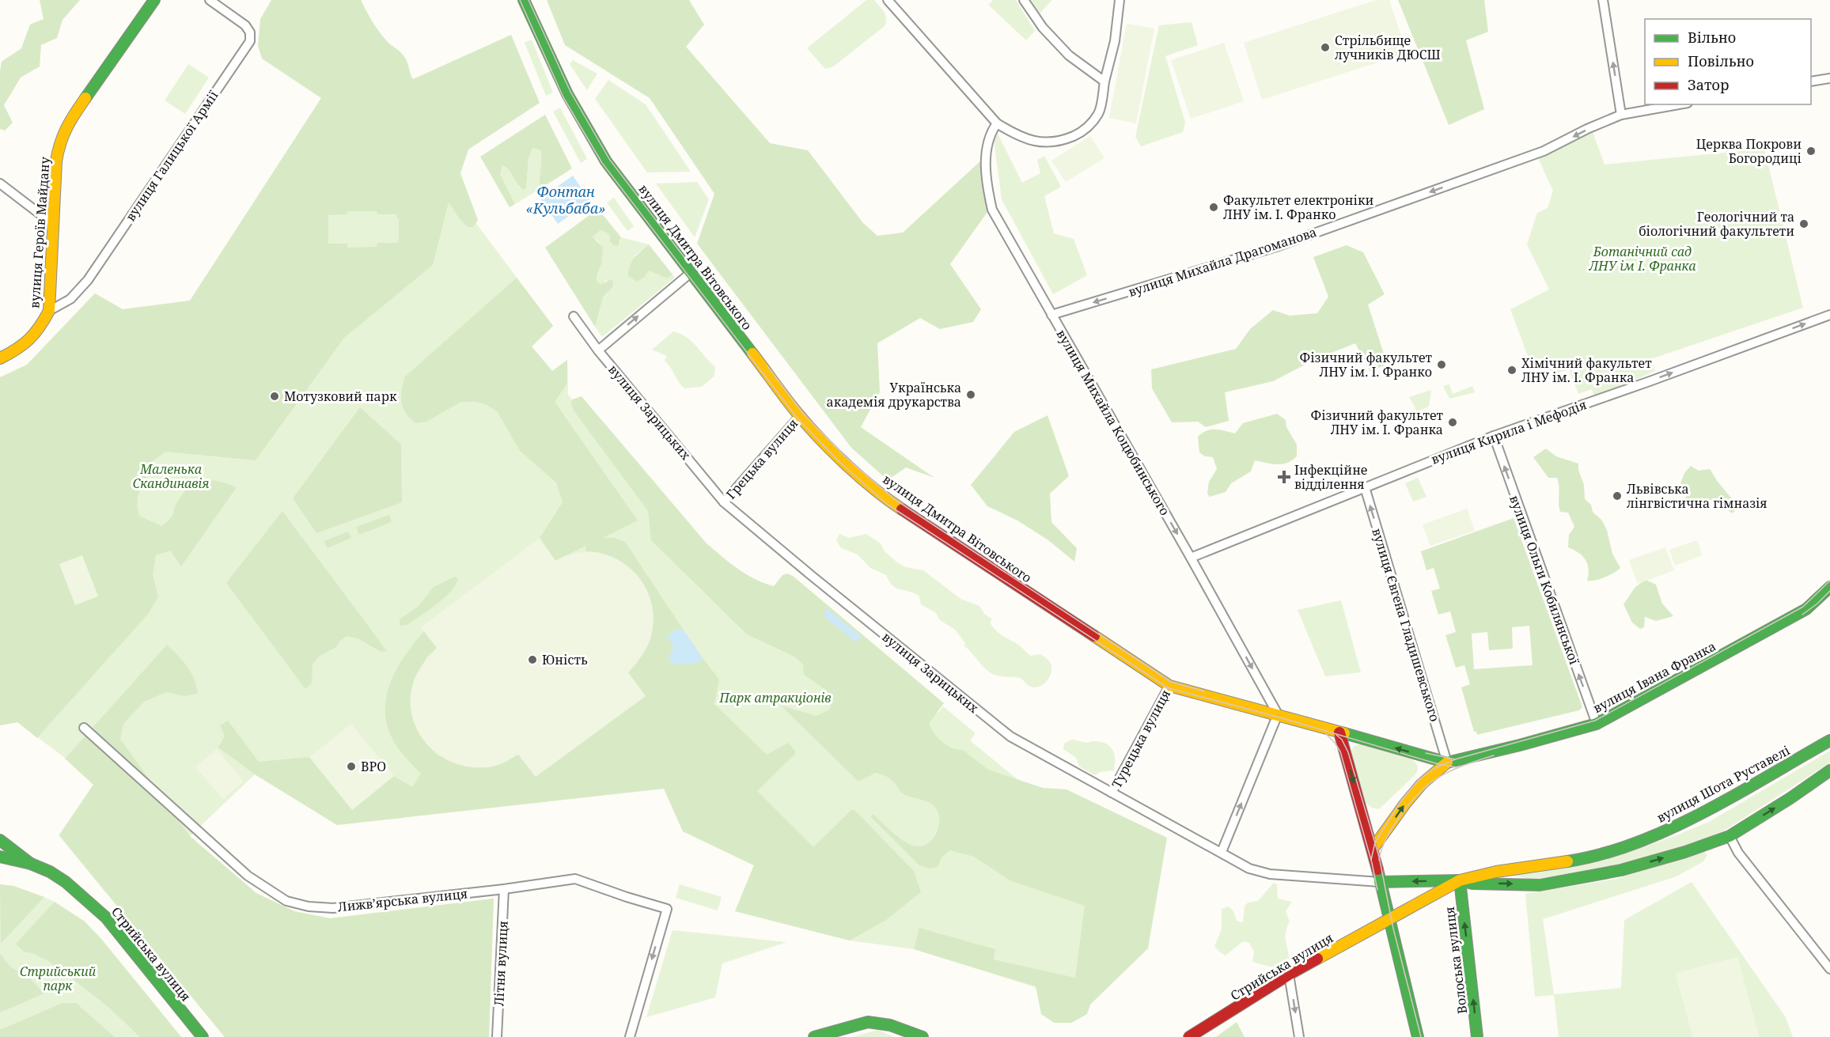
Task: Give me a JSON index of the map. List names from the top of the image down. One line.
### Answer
{"streets":{"main road":["вулиця Героїв Майдану","вулиця Дмитра Вітовського","вулиця Івана Франка","вулиця Шота Руставелі","Стрийська вулиця","Волоська вулиця"],"street":["вулиця Галицької Армії","вулиця Михайла Драгоманова","вулиця Зарицьких","вулиця Михайла Коцюбинського","вулиця Кирила і Мефодія","Грецька вулиця","вулиця Ольги Кобилянської","вулиця Євгена Гладишевського","Турецька вулиця","Лижвʼярська вулиця","Літня вулиця"]},"crossings":[["вулиця Галицької Армії","вулиця Героїв Майдану"],["вулиця Дмитра Вітовського","вулиця Михайла Коцюбинського"],["вулиця Дмитра Вітовського","Грецька вулиця"],["вулиця Дмитра Вітовського","вулиця Євгена Гладишевського"],["вулиця Дмитра Вітовського","вулиця Івана Франка"],["вулиця Дмитра Вітовського","Турецька вулиця"],["вулиця Михайла Драгоманова","вулиця Михайла Коцюбинського"],["вулиця Зарицьких","Грецька вулиця"],["вулиця Зарицьких","Турецька вулиця"],["вулиця Михайла Коцюбинського","вулиця Кирила і Мефодія"],["вулиця Кирила і Мефодія","вулиця Ольги Кобилянської"],["вулиця Кирила і Мефодія","вулиця Євгена Гладишевського"],["вулиця Ольги Кобилянської","вулиця Івана Франка"],["вулиця Євгена Гладишевського","вулиця Івана Франка"],["вулиця Шота Руставелі","Стрийська вулиця"],["вулиця Шота Руставелі","Волоська вулиця"],["Лижвʼярська вулиця","Літня вулиця"]],"one_way":["вулиця Михайла Драгоманова","вулиця Михайла Коцюбинського","вулиця Кирила і Мефодія","вулиця Ольги Кобилянської","вулиця Євгена Гладишевського"],"water":["Фонтан «Кульбаба»"],"parks":["Ботанічний сад ЛНУ ім І. Франка","Маленька Скандинавія","Парк атракціонів","Стрийський парк"],"places":{"other":["Стрільбище лучників ДЮСШ","Церква Покрови Богородиці","Факультет електроніки ЛНУ ім. І. Франко","Геологічний та біологічний факультети","Фізичний факультет ЛНУ ім. І. Франко","Хімічний факультет ЛНУ ім. І. Франка","Українська академія друкарства","Мотузковий парк","Фізичний факультет ЛНУ ім. І. Франка","Львівська лінгвістична гімназія","Юність","ВРО"],"health":["Інфекційне відділення"]},"legend":["Вільно","Повільно","Затор"]}
